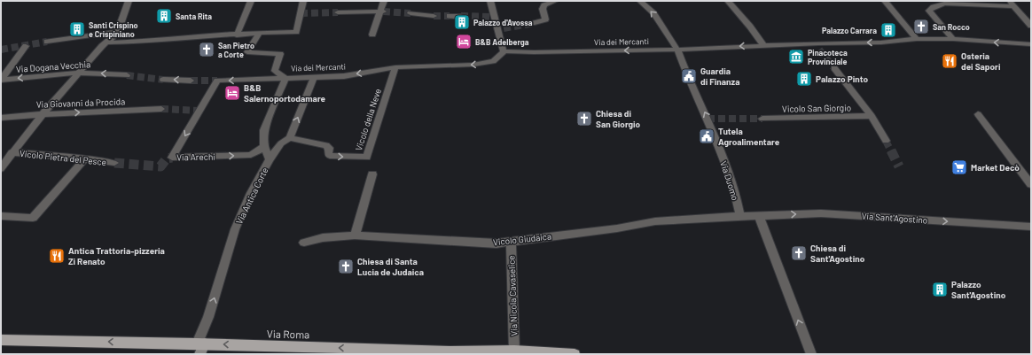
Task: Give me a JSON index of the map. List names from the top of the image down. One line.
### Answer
{"streets":{"main road":["Via Roma"],"street":["Via dei Mercanti","Via Dogana Vecchia","Via Giovanni da Procida","Vicolo San Giorgio","Vicolo della Neve","Via Arechi","Vicolo Pietra del Pesce","Via Duomo","Via Antica Corte","Via Sant'Agostino","Vicolo Giudaica","Via Nicola Cavaselice"]},"crossings":[["Via dei Mercanti","Vicolo della Neve"],["Via dei Mercanti","Via Arechi"],["Via dei Mercanti","Via Duomo"],["Via dei Mercanti","Via Antica Corte"],["Vicolo della Neve","Via Antica Corte"],["Via Duomo","Vicolo Giudaica"],["Via Antica Corte","Via Roma"],["Vicolo Giudaica","Via Nicola Cavaselice"],["Via Nicola Cavaselice","Via Roma"]],"one_way":["Via dei Mercanti","Via Duomo","Via Antica Corte","Via Sant'Agostino","Via Roma"],"places":{"building":["Santa Rita","Palazzo d'Avossa","Santi Crispino e Crispiniano","Palazzo Carrara","Palazzo Pinto","Palazzo Sant'Agostino"],"church":["San Rocco","San Pietro a Corte","Chiesa di San Giorgio","Chiesa di Sant'Agostino","Chiesa di Santa Lucia de Judaica"],"hotel":["B&B Adelberga","B&B Salernoportodamare"],"museum":["Pinacoteca Provinciale"],"restaurant":["Osteria dei Sapori","Antica Trattoria-pizzeria Zi Renato"],"public building":["Guardia di Finanza","Tutela Agroalimentare"],"supermarket":["Market Decò"]}}
